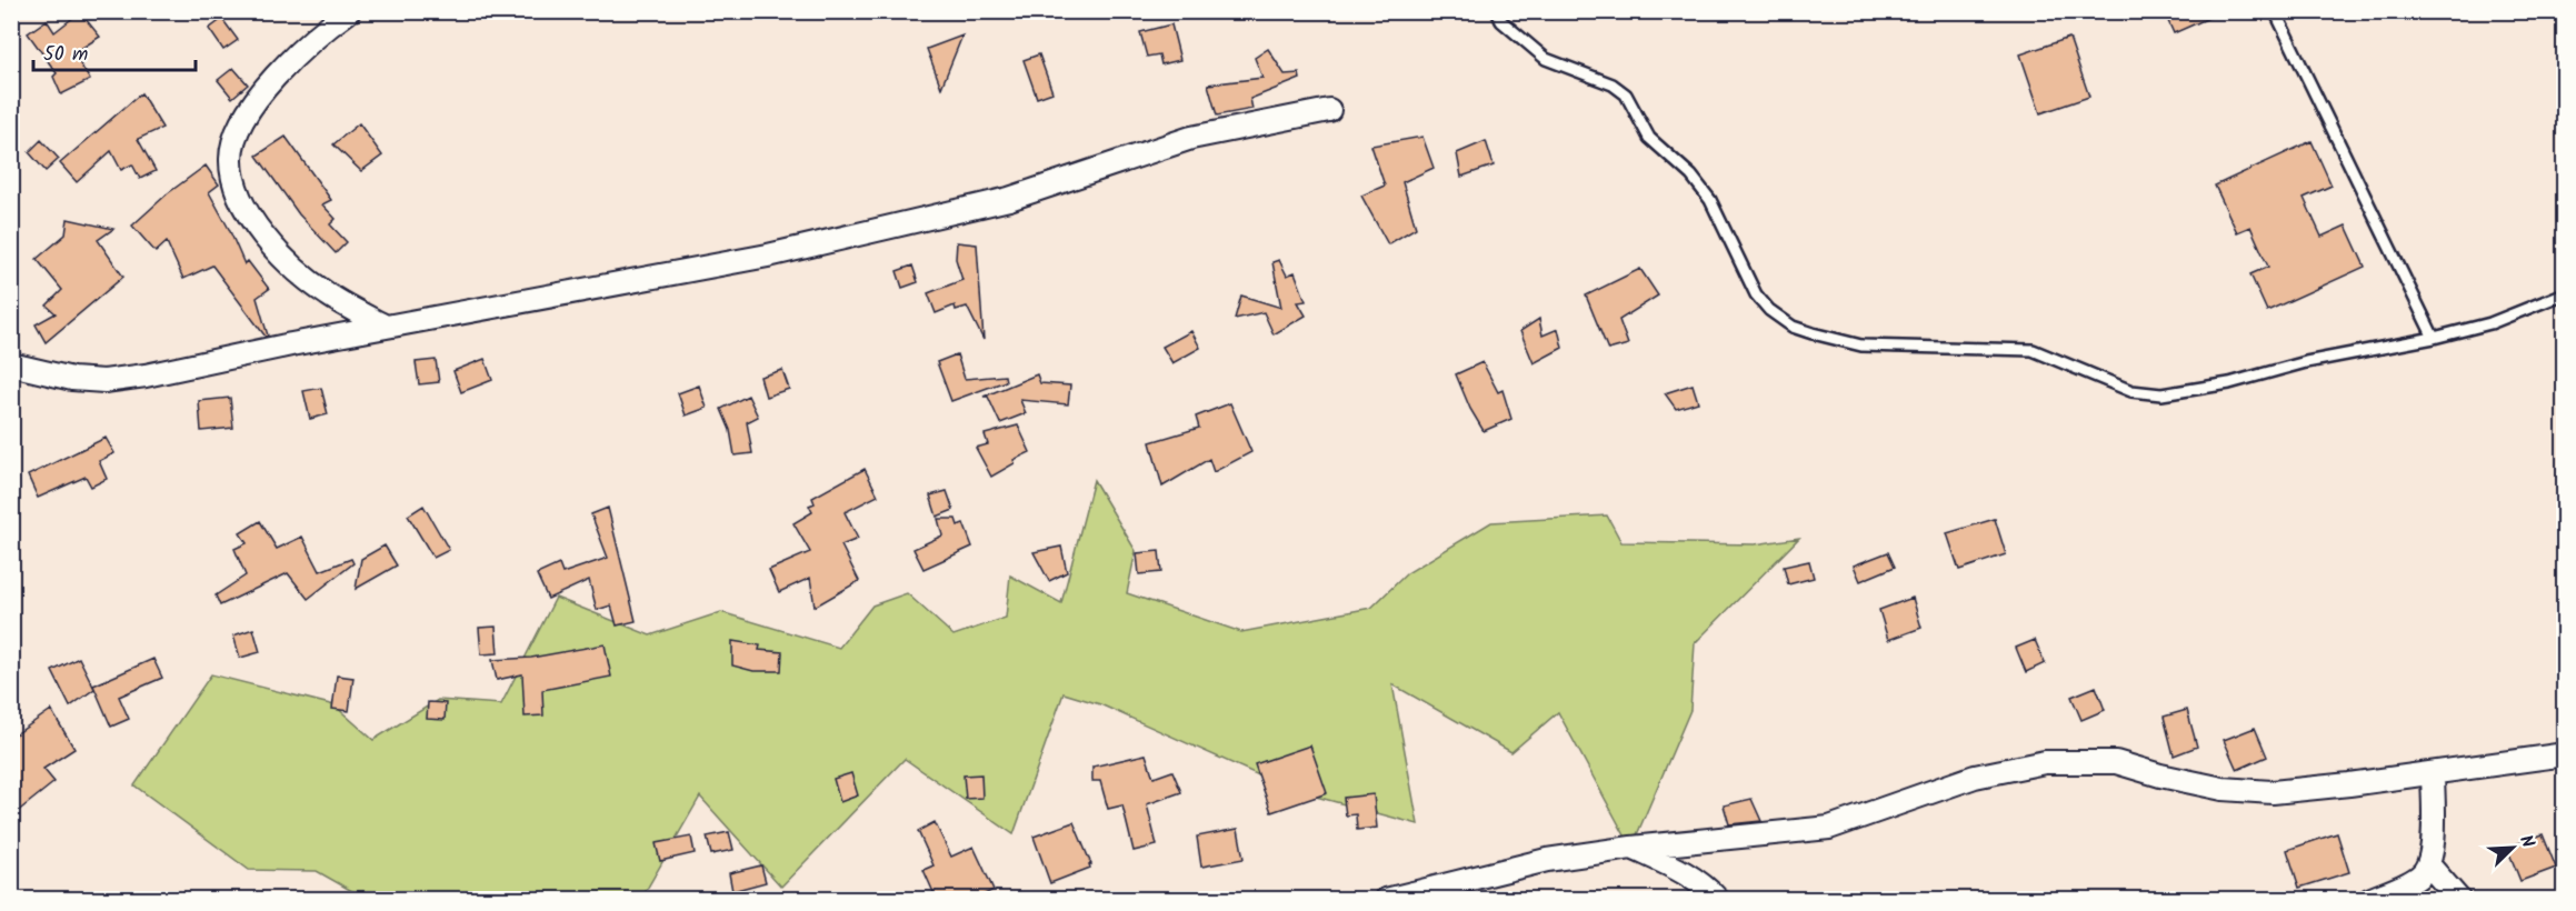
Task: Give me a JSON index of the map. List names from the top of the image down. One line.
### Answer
{"scale_bar":"50 m","north":"top right"}
